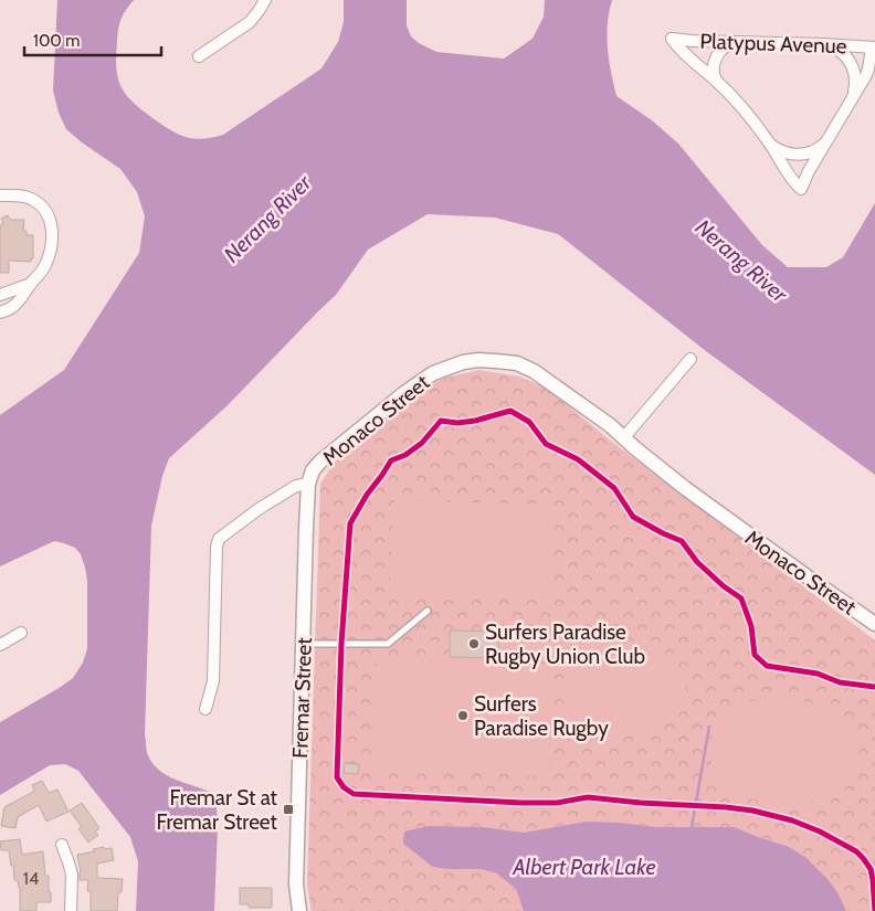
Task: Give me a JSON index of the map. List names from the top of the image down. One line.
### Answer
{"streets":{"street":["Platypus Avenue","Monaco Street","Fremar Street"]},"crossings":[["Monaco Street","Fremar Street"]],"water":["Nerang River","Albert Park Lake"],"places":{"other":["Surfers Paradise Rugby Union Club","Surfers Paradise Rugby"],"transit":["Fremar St at Fremar Street"]},"house_numbers":["14"],"scale_bar":"100 m"}
